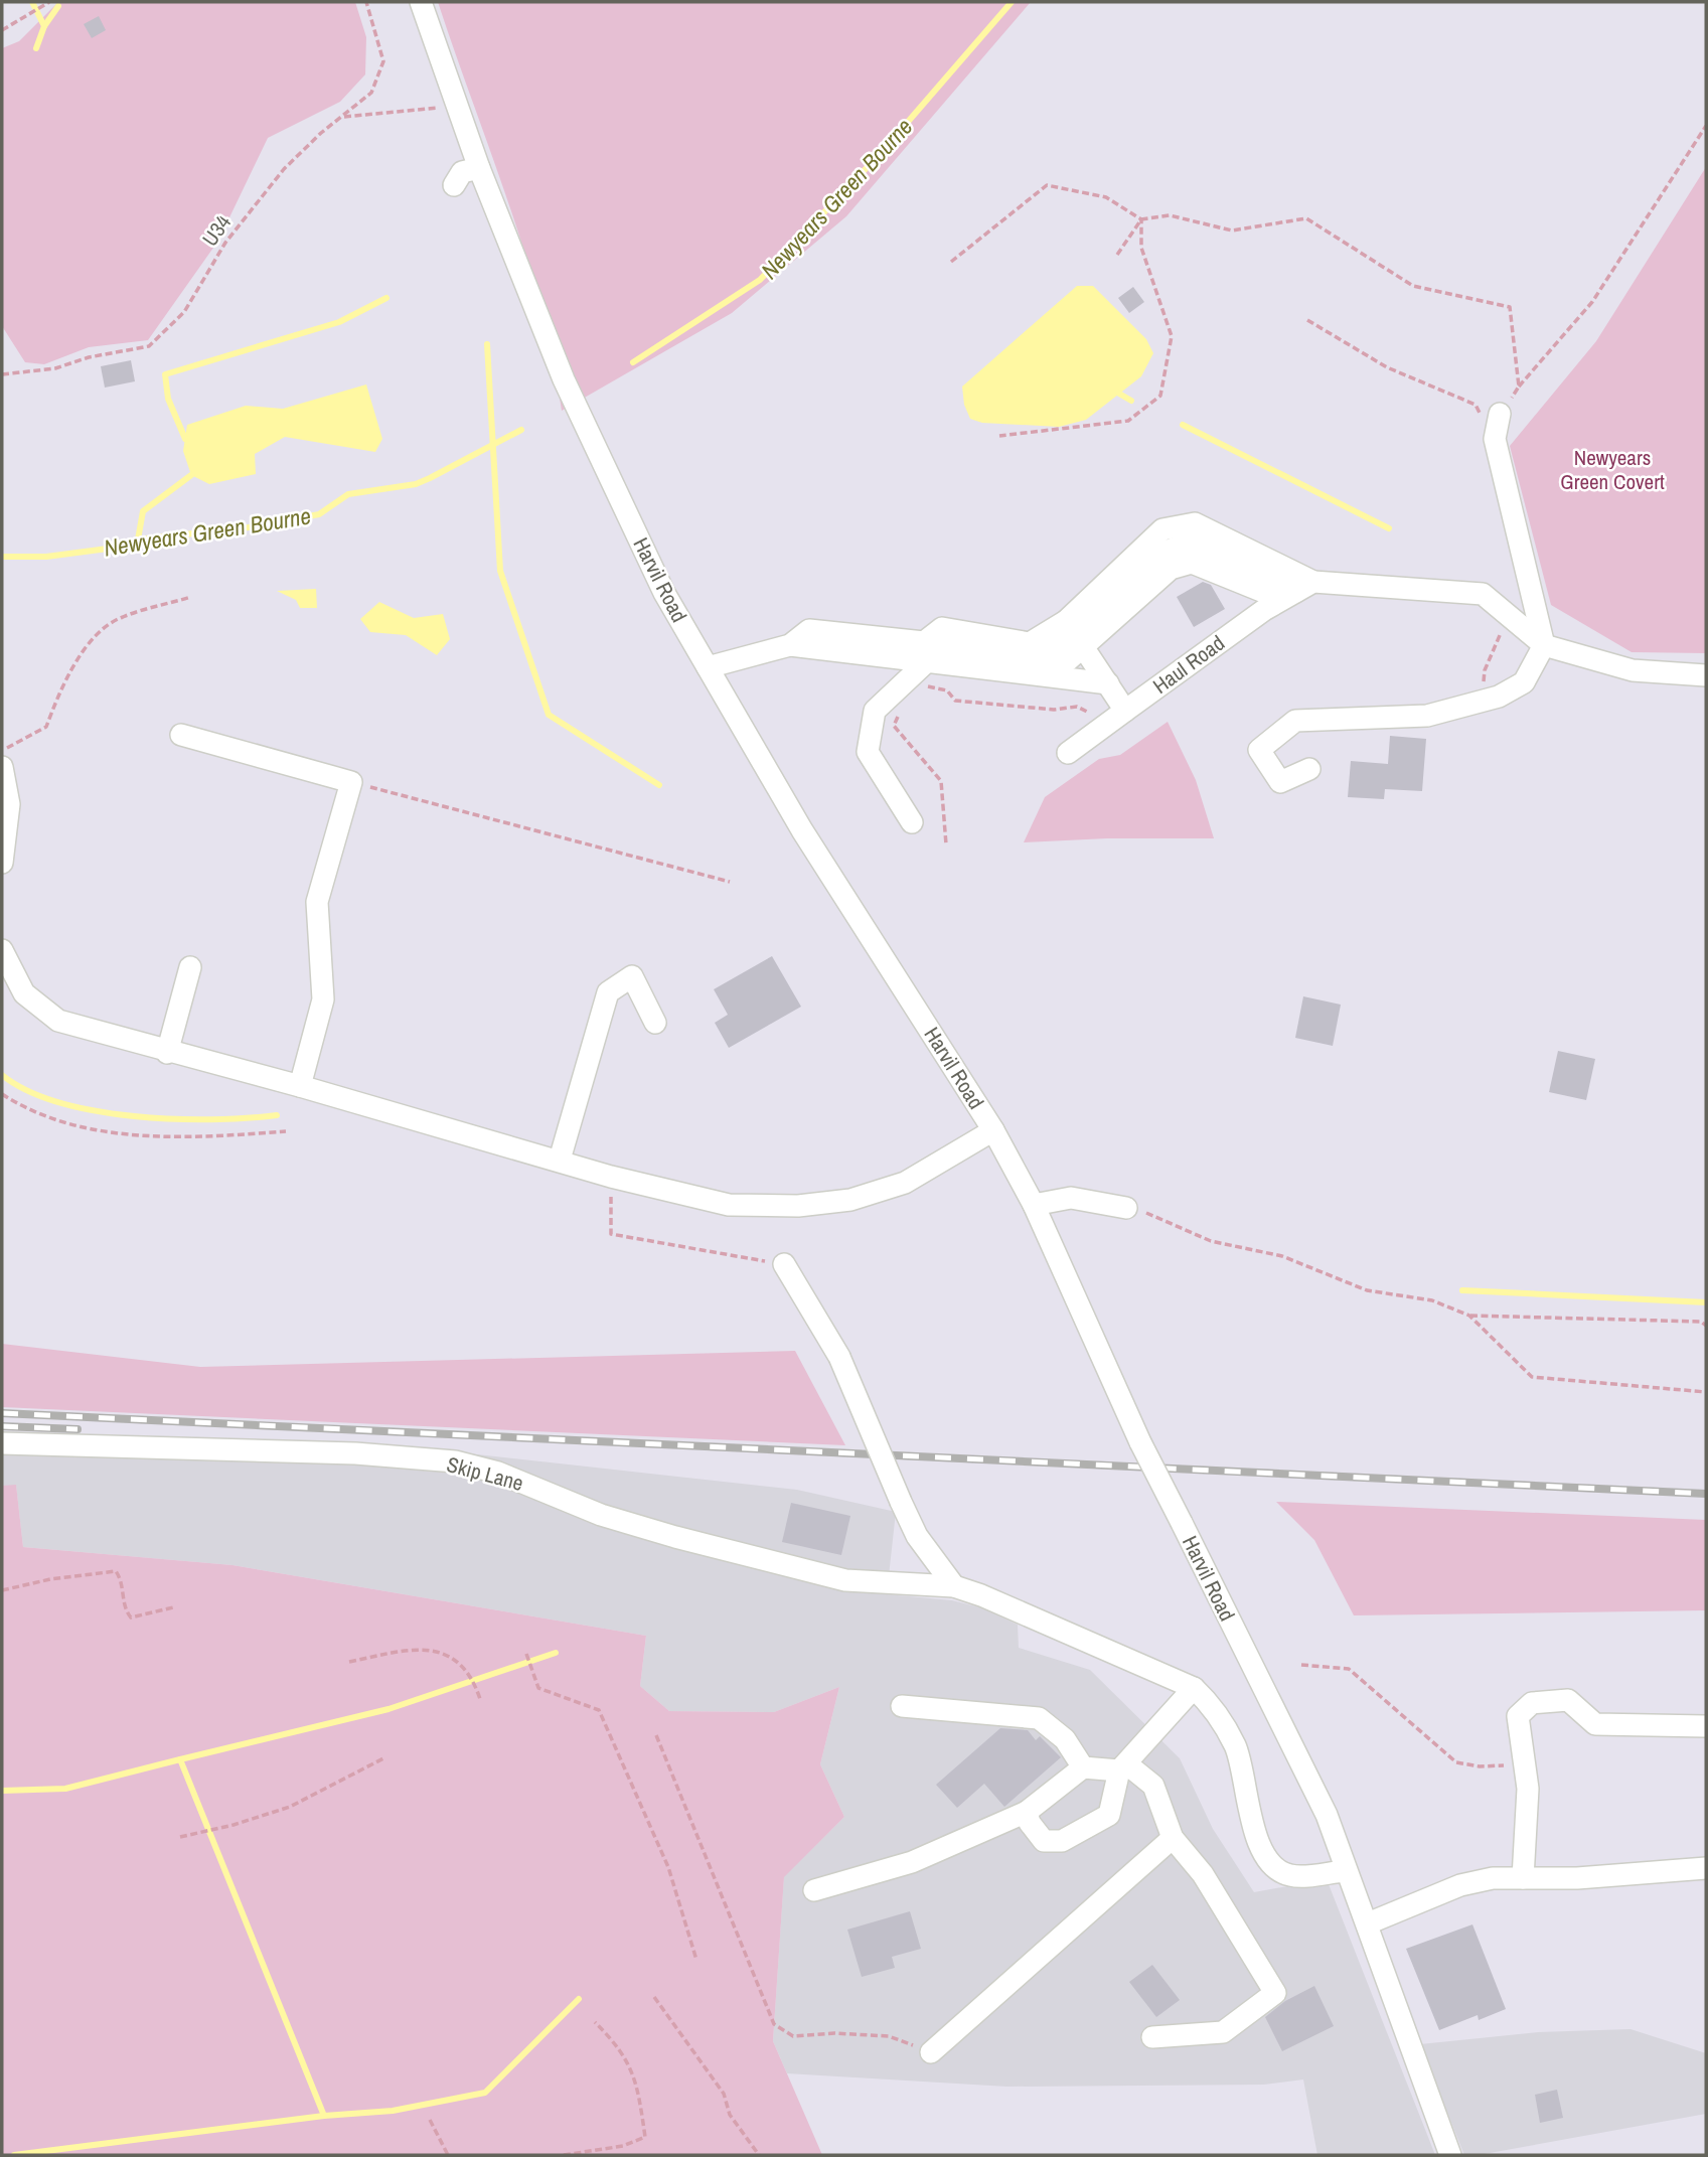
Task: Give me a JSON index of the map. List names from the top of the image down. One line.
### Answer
{"streets":{"street":["Harvil Road","Haul Road","Skip Lane"],"path":["U34"]},"water":["Newyears Green Bourne"],"parks":["Newyears Green Covert"]}
